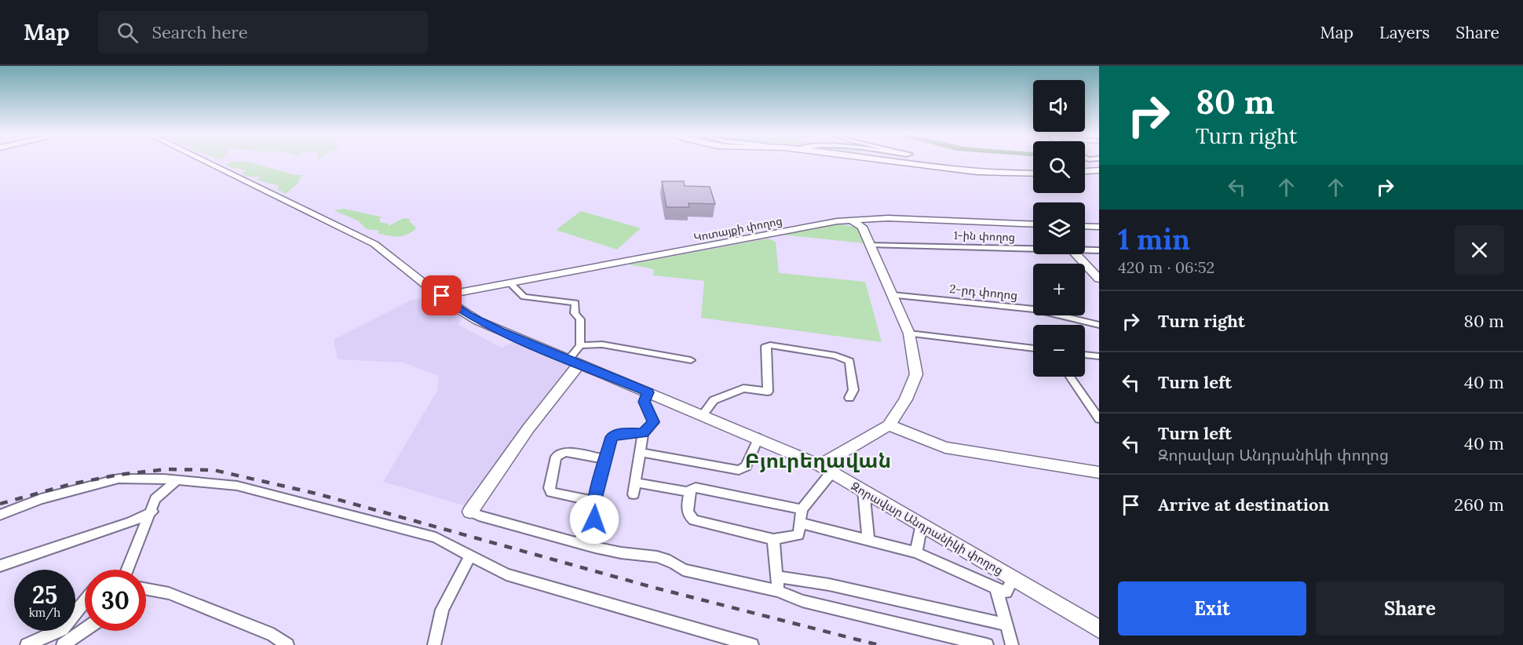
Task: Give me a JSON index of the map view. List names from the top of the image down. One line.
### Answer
{"streets":{"street":["Կոտայքի փողոց","1-ին փողոց","2-րդ փողոց","Զորավար Անդրանիկի փողոց"]},"crossings":[["Կոտայքի փողոց","Զորավար Անդրանիկի փողոց"]],"districts":["Բյուրեղավան"],"page":{"header":"Map","search":"Search here","nav":["Map","Layers","Share"],"turn":["80 m","Turn right"],"map_buttons":["+","−"],"heading":["1 min","420 m · 06:52"],"list":[{"name":"Turn right","value":"80 m"},{"name":"Turn left","value":"40 m"},{"name":"Turn left","note":"Զորավար Անդրանիկի փողոց","value":"40 m"},{"name":"Arrive at destination","value":"260 m"}],"speed":"25 km/h","limit":"30","buttons":["Exit","Share"]}}
